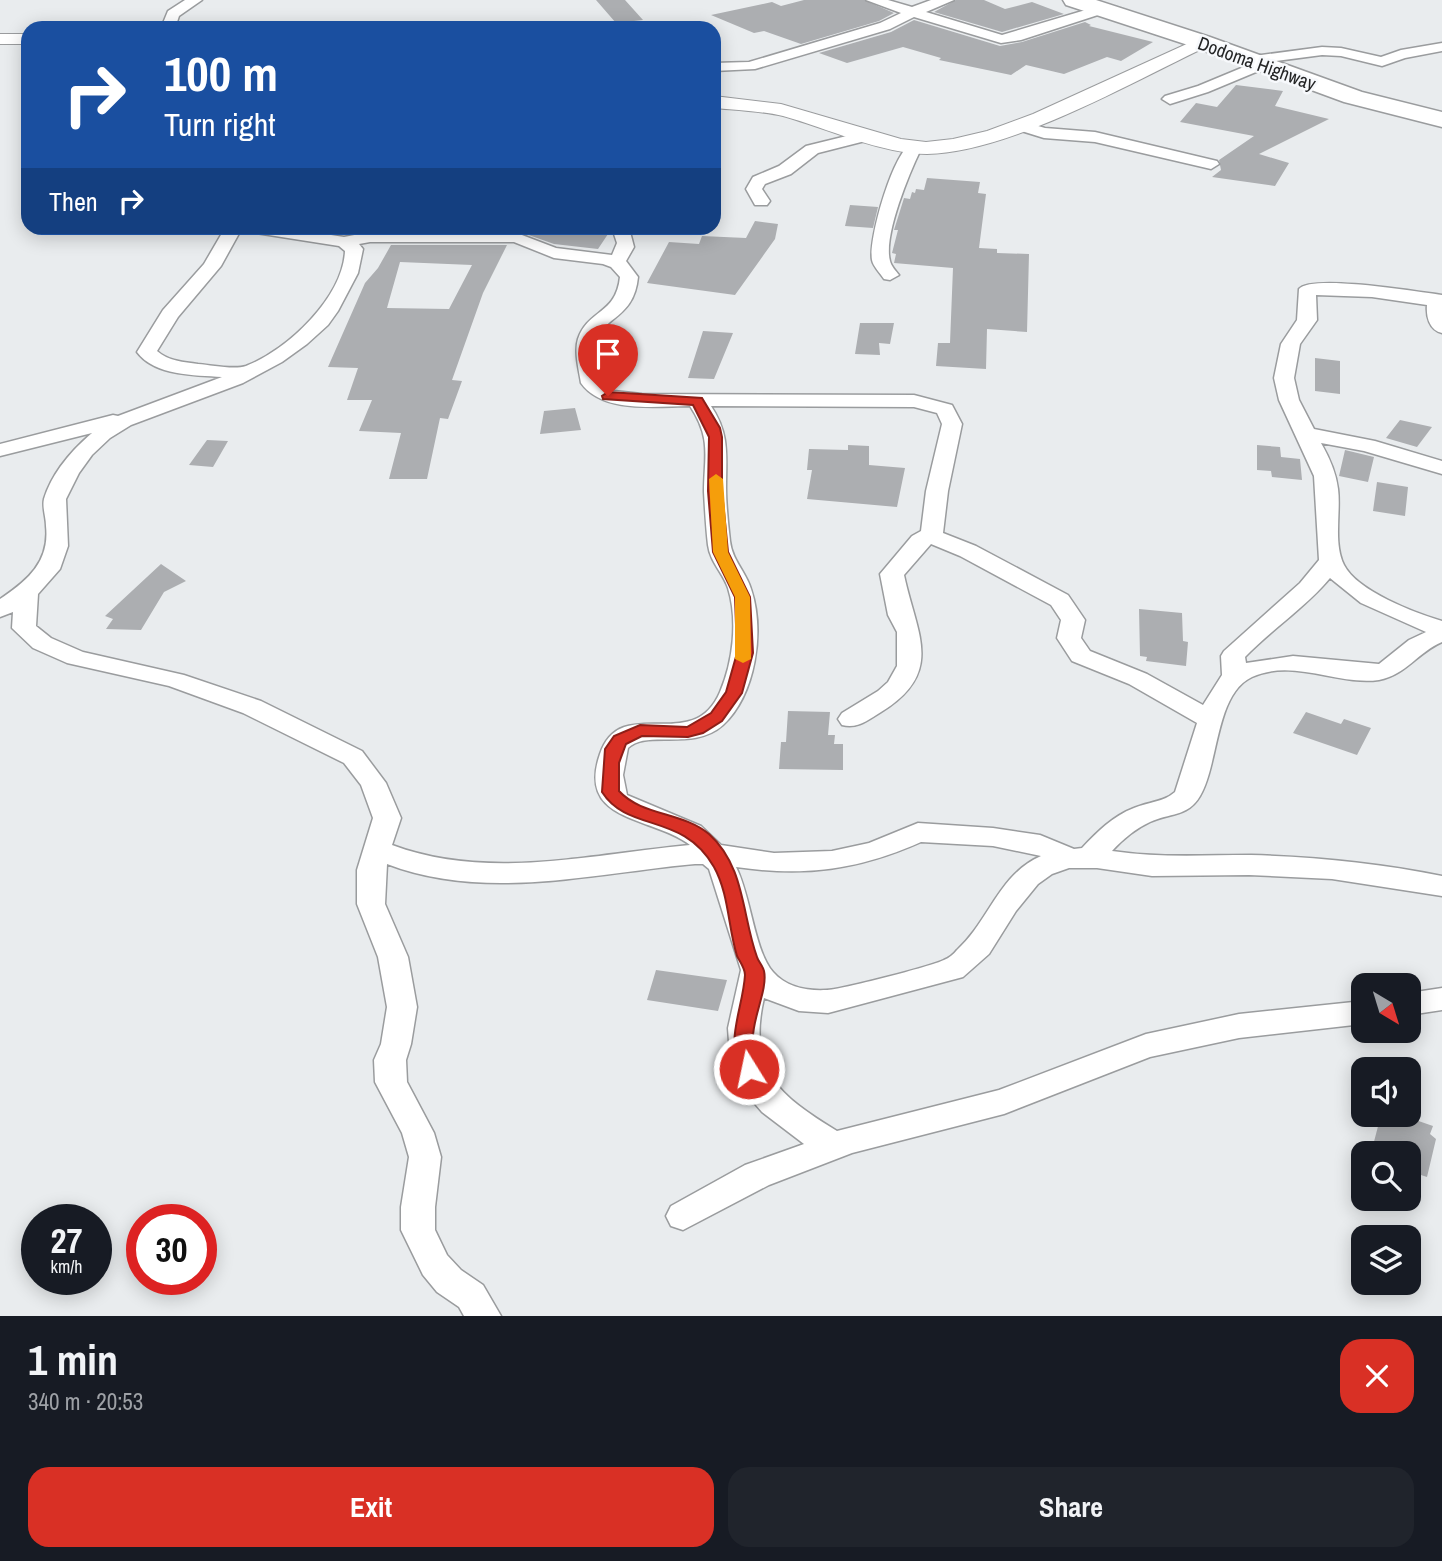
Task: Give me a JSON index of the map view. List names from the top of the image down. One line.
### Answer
{"streets":{"highway":["Dodoma Highway"]},"north":"bottom right","page":{"turn":["100 m","Turn right"],"then":"Then","speed":"27 km/h","limit":"30","heading":["1 min","340 m · 20:53"],"buttons":["Exit","Share"]}}
